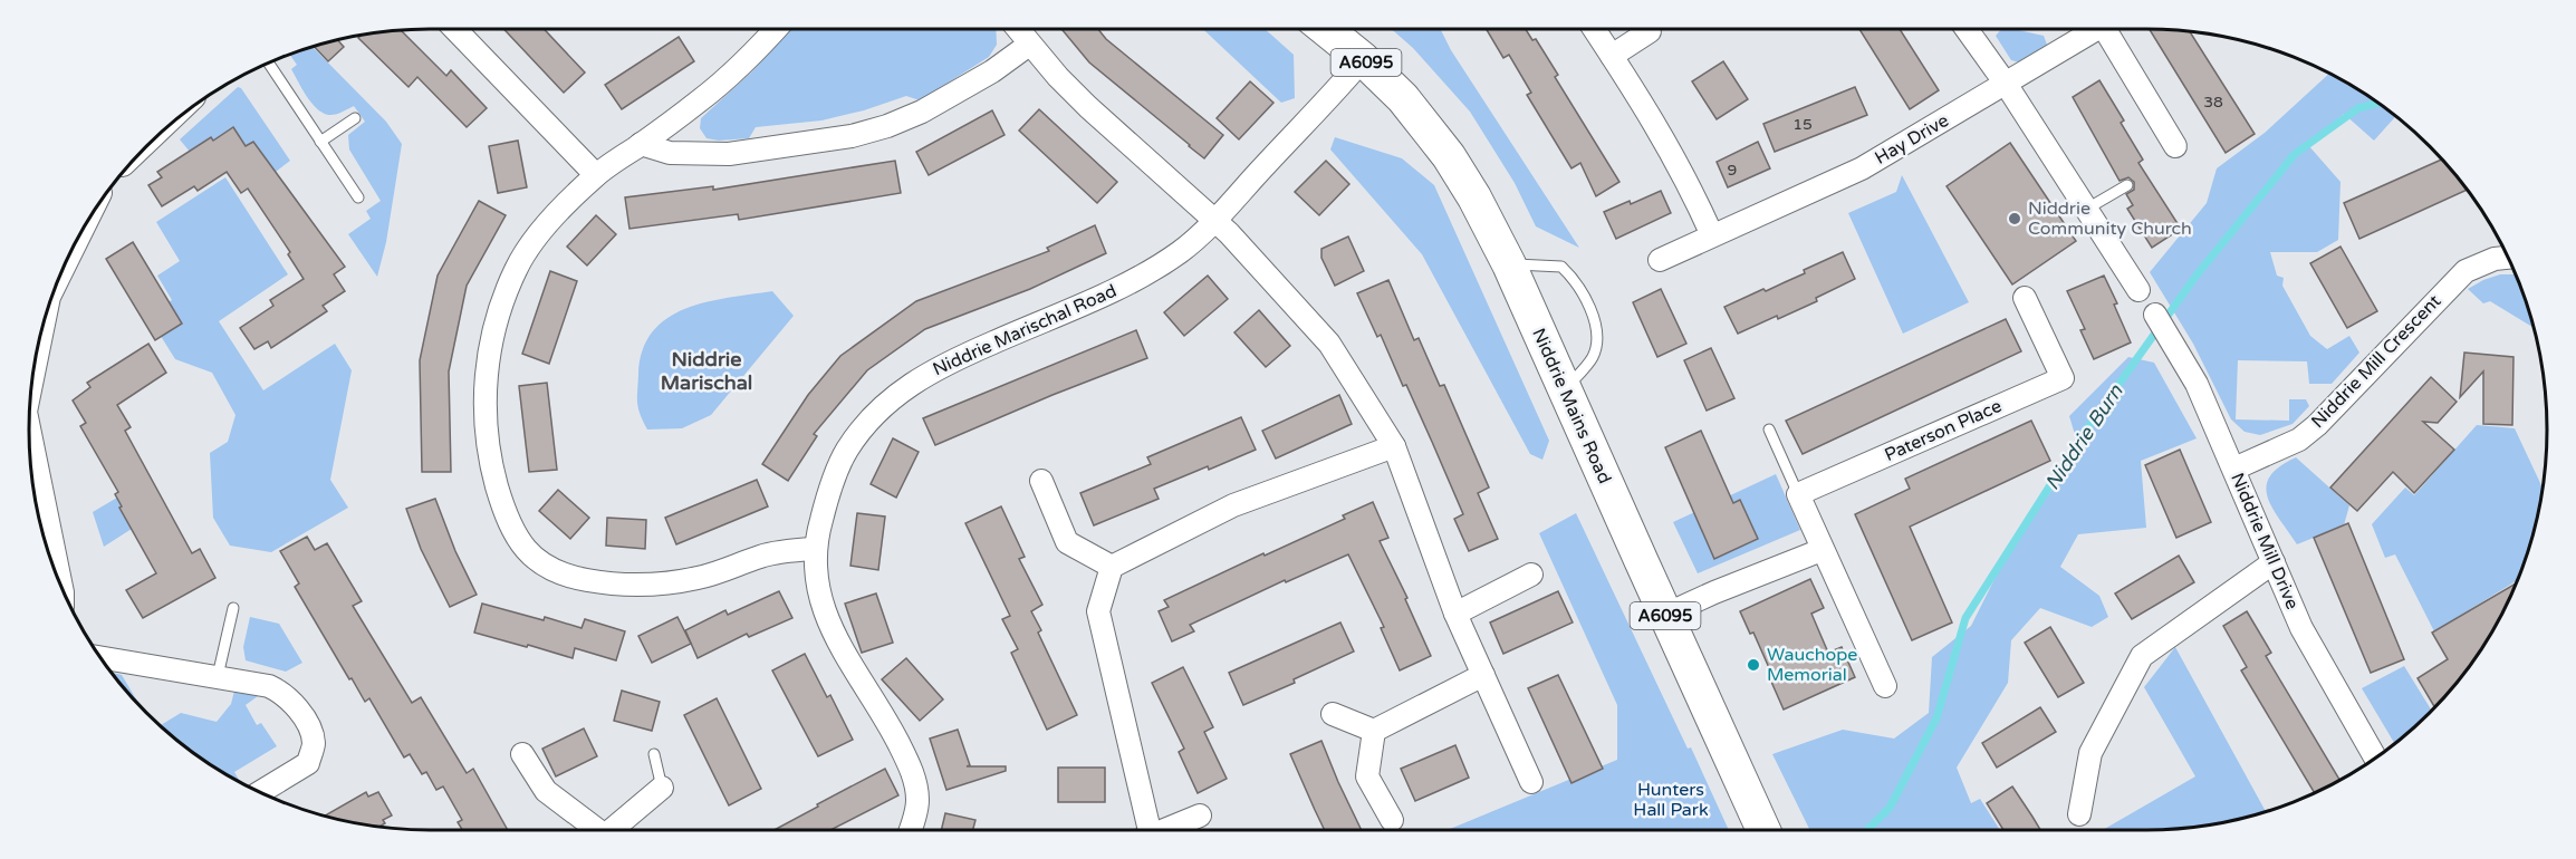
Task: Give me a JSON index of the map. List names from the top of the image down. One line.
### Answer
{"streets":{"main road":["A6095","Niddrie Mains Road"],"street":["Hay Drive","Niddrie Marischal Road","Niddrie Mill Crescent","Paterson Place","Niddrie Mill Drive"]},"crossings":[["Niddrie Marischal Road","Niddrie Mains Road"],["Niddrie Mill Crescent","Niddrie Mill Drive"]],"districts":["Niddrie Marischal"],"water":["Niddrie Burn"],"parks":["Hunters Hall Park"],"places":["Niddrie Community Church","Wauchope Memorial"],"house_numbers":["38","15","9"]}
